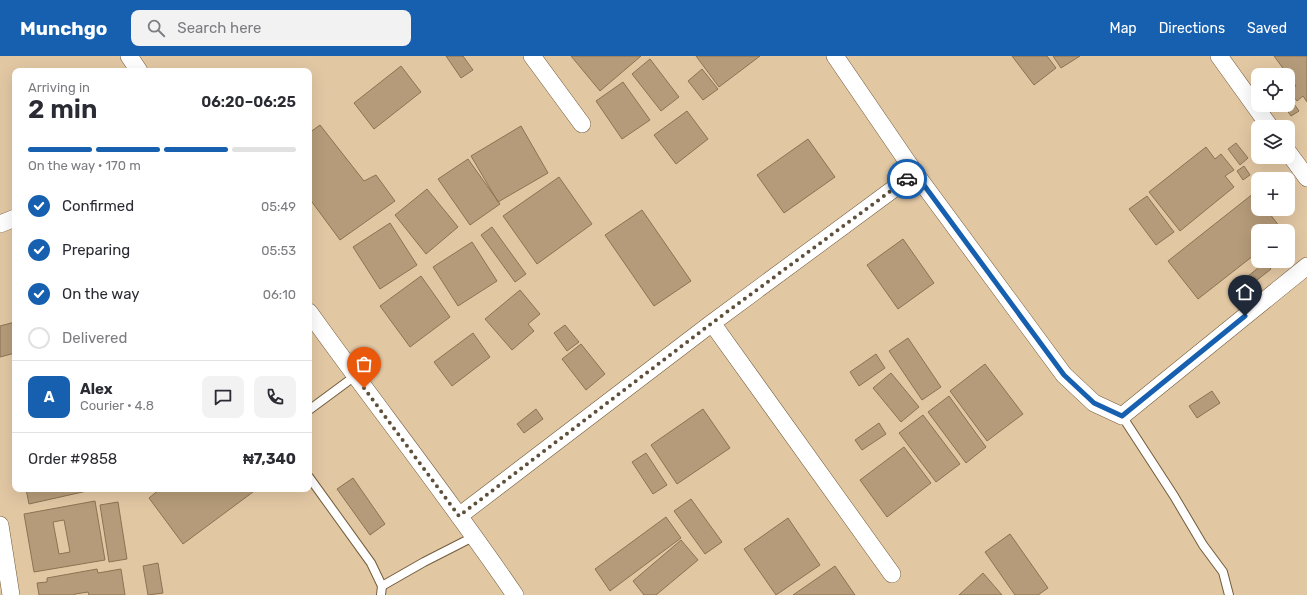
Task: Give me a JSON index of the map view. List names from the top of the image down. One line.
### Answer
{"page":{"header":"Munchgo","search":"Search here","nav":["Map","Directions","Saved"],"map_buttons":["+","−"],"heading":["2 min","Arriving in","06:20–06:25"],"panel":["Alex","Courier · 4.8","Order #9858","₦7,340"],"bar":"On the way · 170 m","list":[["Confirmed","05:49"],["Preparing","05:53"],["On the way","06:10"],"Delivered"],"round":"A"}}
